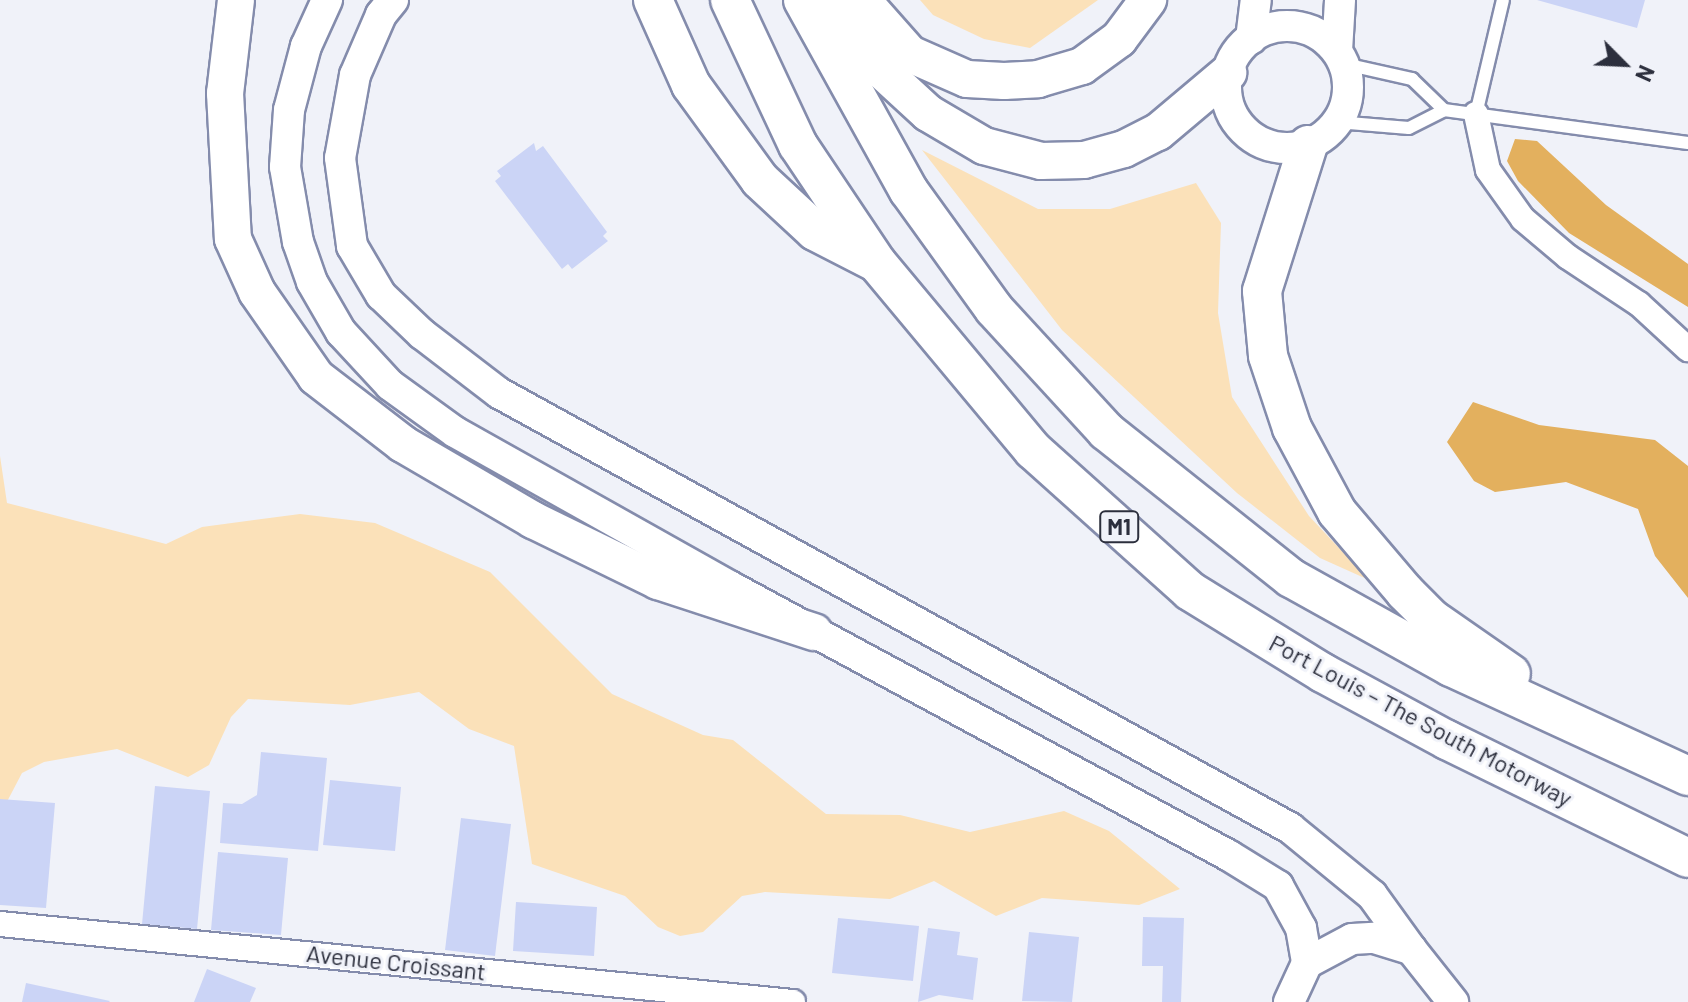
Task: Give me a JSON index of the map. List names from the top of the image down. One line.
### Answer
{"streets":{"highway":["M1","Port Louis – The South Motorway"],"street":["Avenue Croissant"]},"north":"bottom right"}
